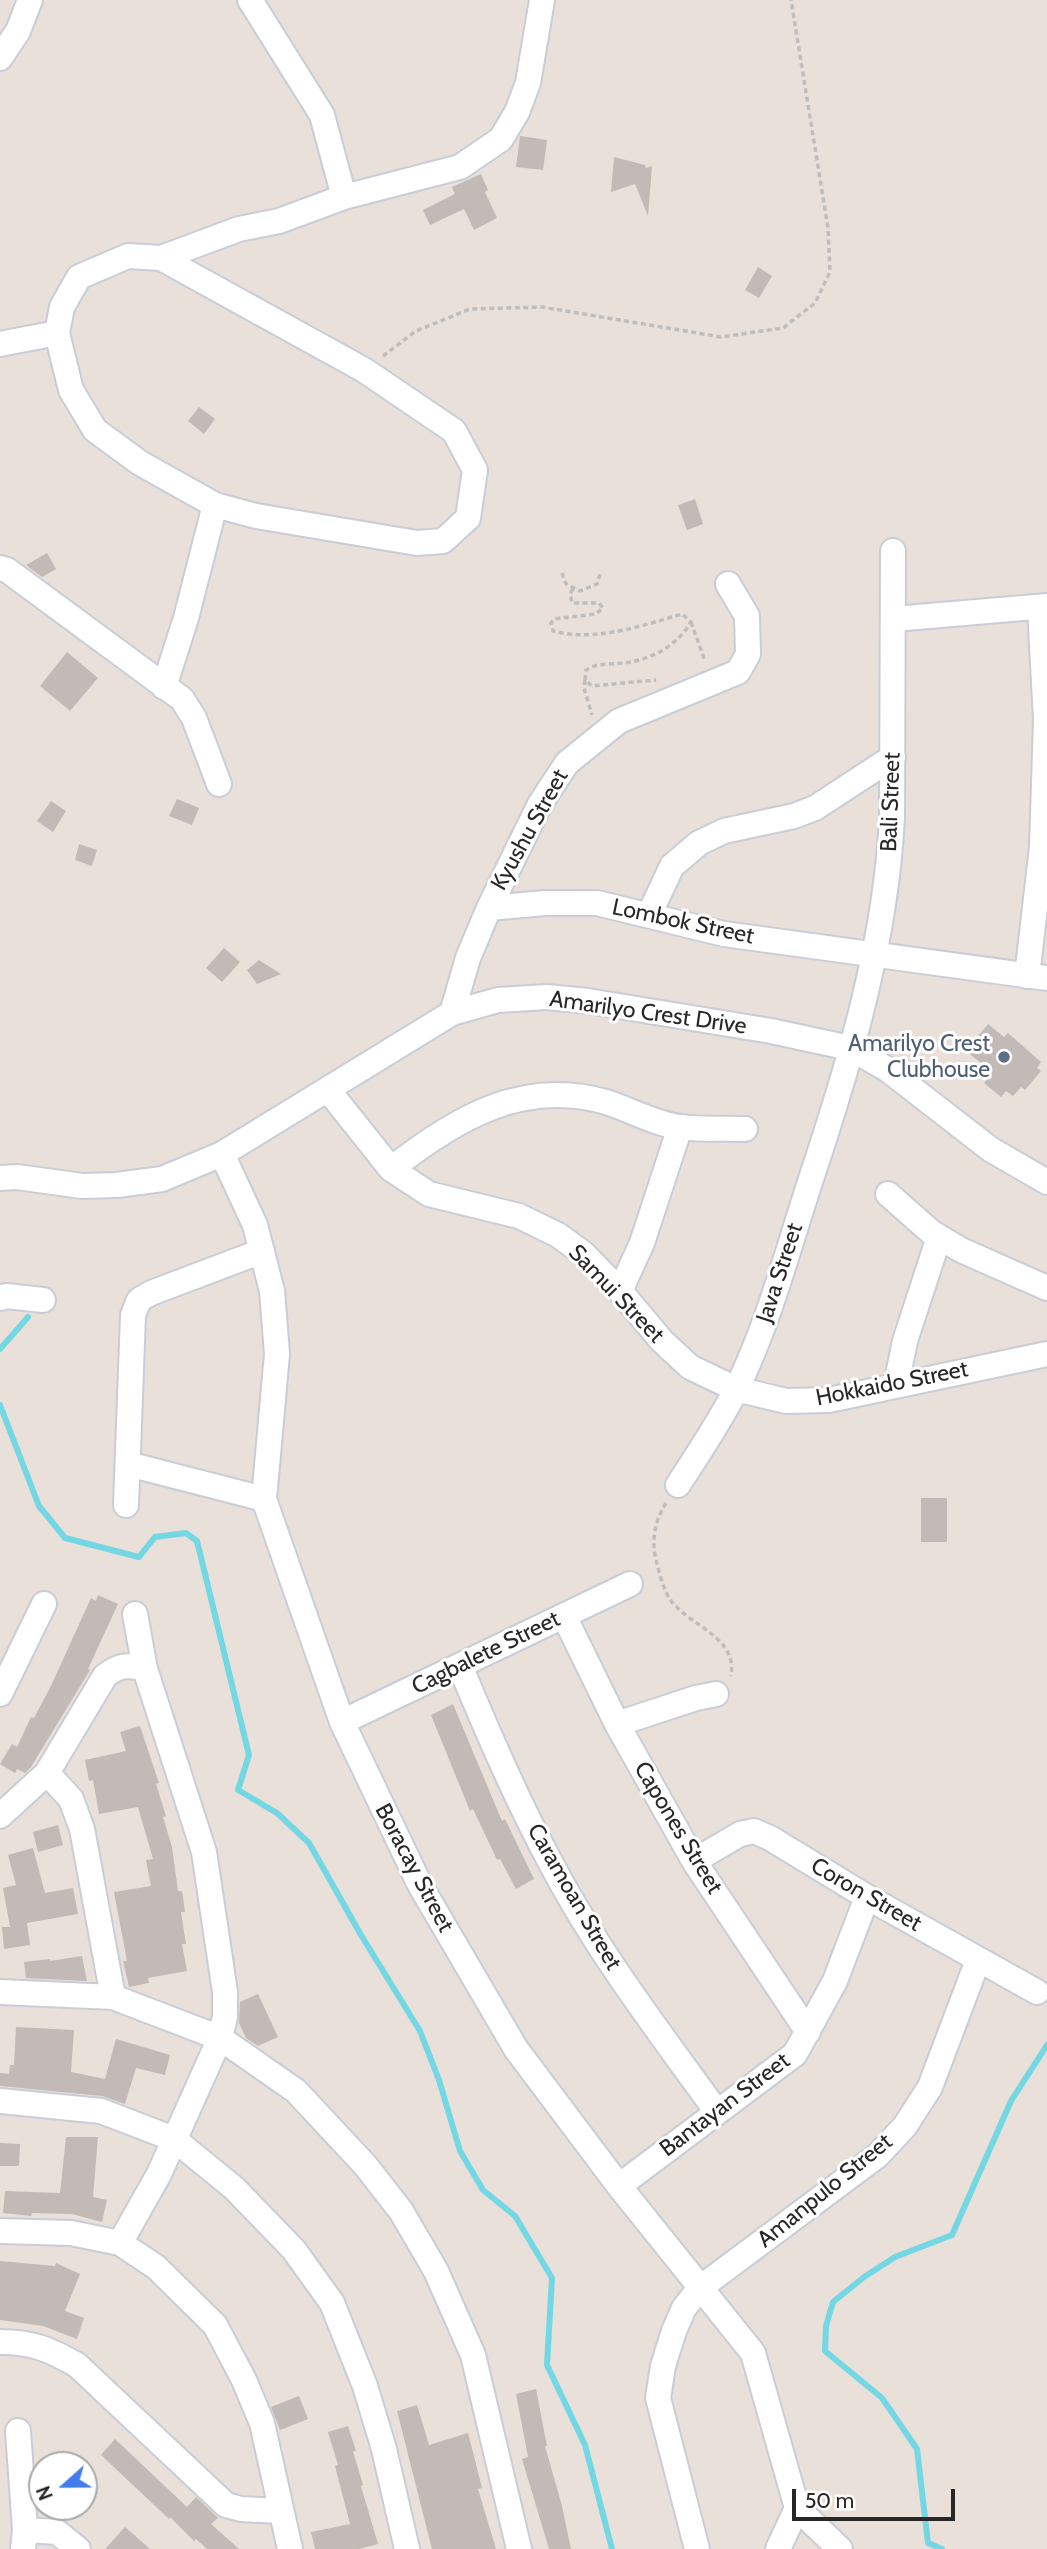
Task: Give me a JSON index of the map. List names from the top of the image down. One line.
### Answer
{"streets":{"street":["Bali Street","Kyushu Street","Lombok Street","Amarilyo Crest Drive","Java Street","Samui Street","Hokkaido Street","Cagbalete Street","Capones Street","Boracay Street","Coron Street","Caramoan Street","Bantayan Street","Amanpulo Street"]},"crossings":[["Bali Street","Lombok Street"],["Bali Street","Amarilyo Crest Drive"],["Bali Street","Java Street"],["Kyushu Street","Lombok Street"],["Kyushu Street","Amarilyo Crest Drive"],["Amarilyo Crest Drive","Java Street"],["Amarilyo Crest Drive","Samui Street"],["Amarilyo Crest Drive","Boracay Street"],["Java Street","Samui Street"],["Java Street","Hokkaido Street"],["Samui Street","Hokkaido Street"],["Cagbalete Street","Capones Street"],["Cagbalete Street","Boracay Street"],["Cagbalete Street","Caramoan Street"],["Capones Street","Coron Street"],["Capones Street","Bantayan Street"],["Boracay Street","Bantayan Street"],["Boracay Street","Amanpulo Street"],["Coron Street","Bantayan Street"],["Coron Street","Amanpulo Street"],["Caramoan Street","Bantayan Street"]],"places":["Amarilyo Crest Clubhouse"],"scale_bar":"50 m","north":"left"}
